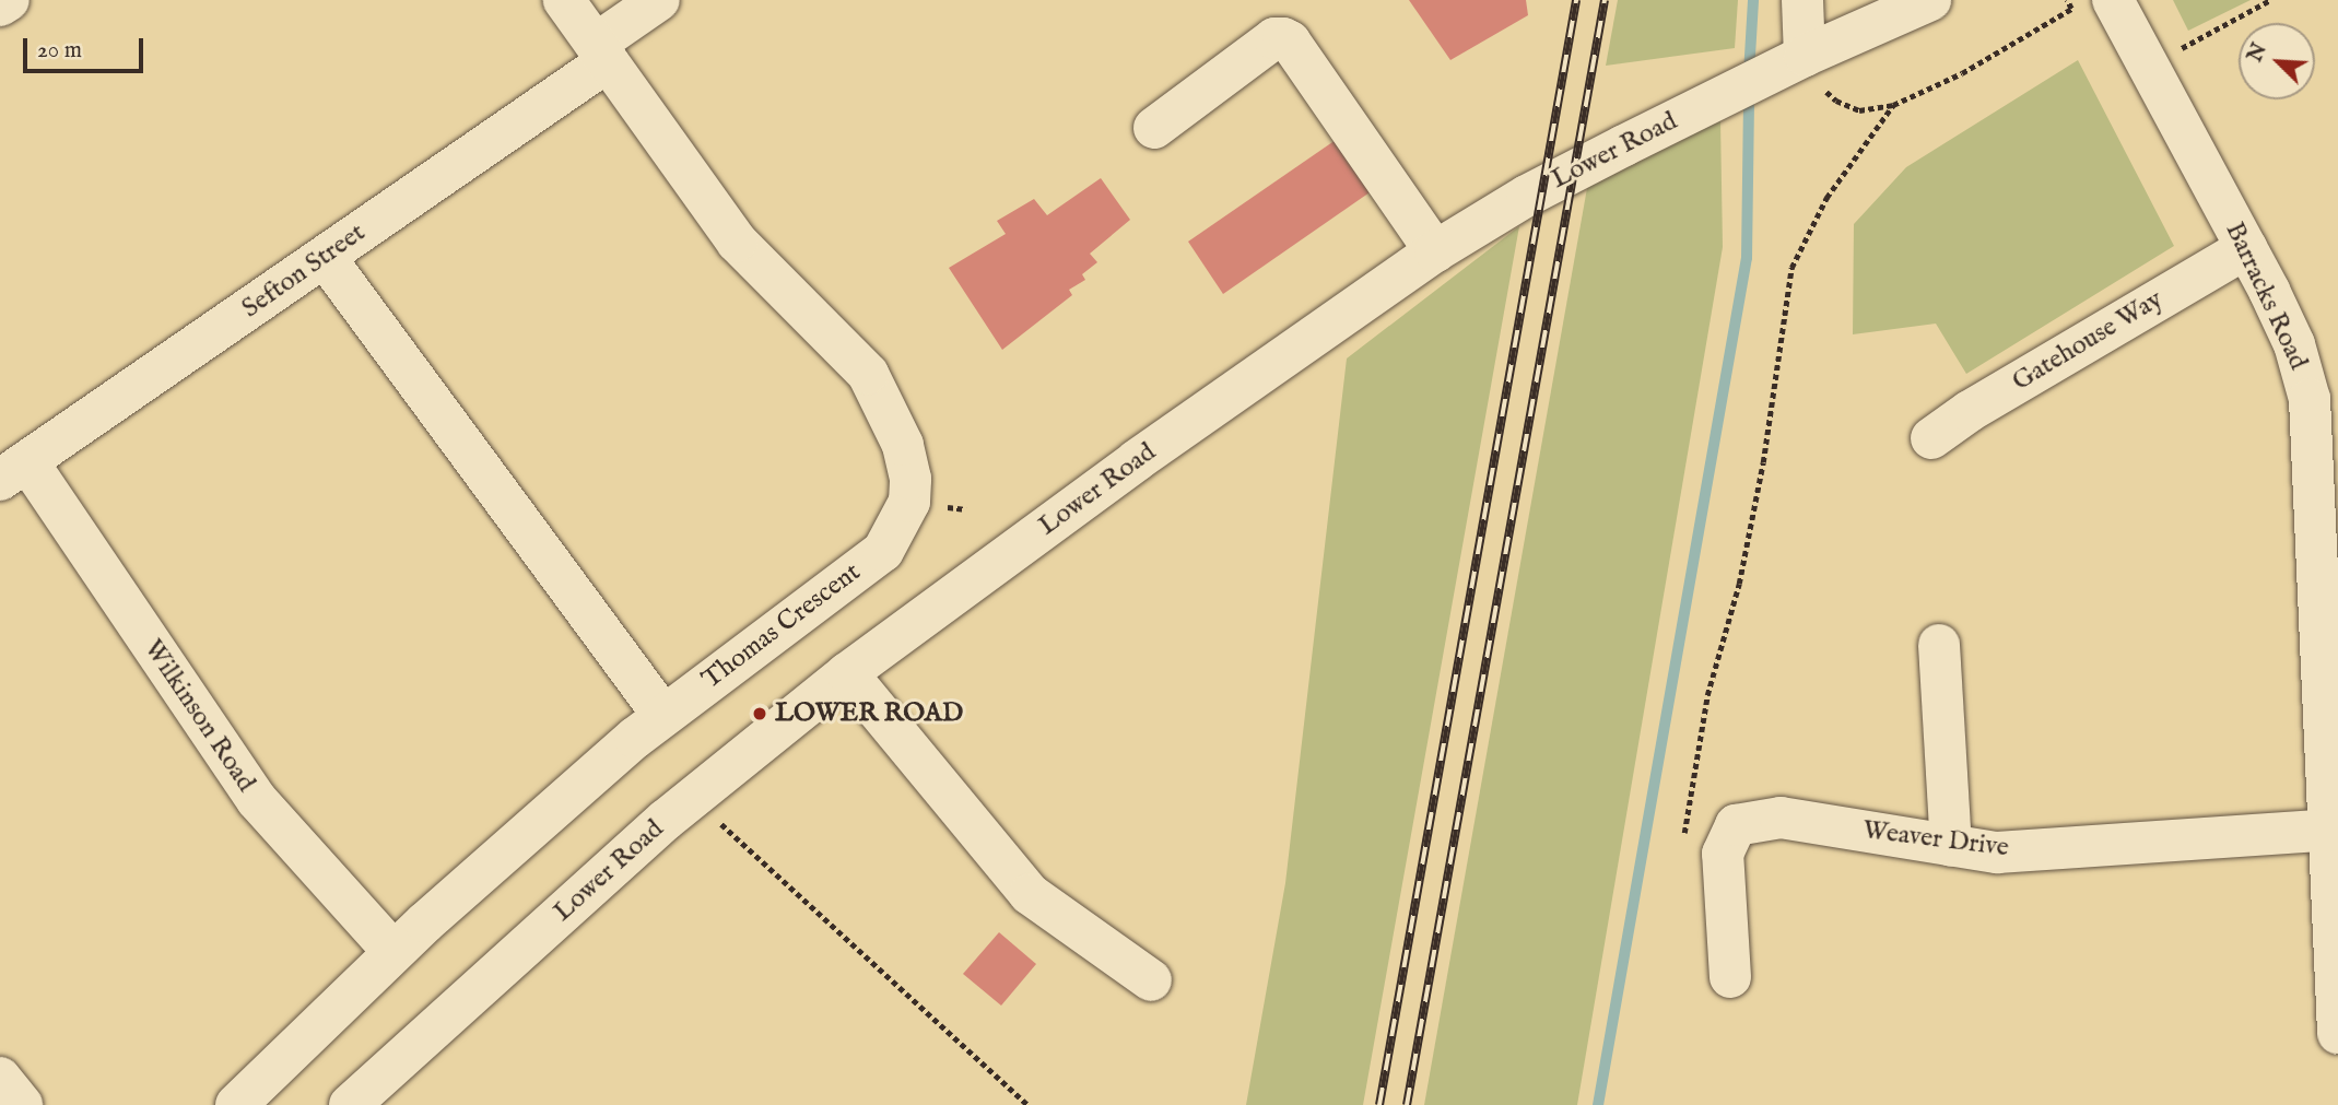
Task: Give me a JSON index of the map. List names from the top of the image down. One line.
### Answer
{"streets":{"street":["Lower Road","Sefton Street","Barracks Road","Gatehouse Way","Thomas Crescent","Wilkinson Road","Weaver Drive"]},"crossings":[["Sefton Street","Thomas Crescent"],["Sefton Street","Wilkinson Road"],["Barracks Road","Gatehouse Way"],["Barracks Road","Weaver Drive"],["Thomas Crescent","Wilkinson Road"]],"places":["LOWER ROAD"],"scale_bar":"20 m","north":"top left"}
